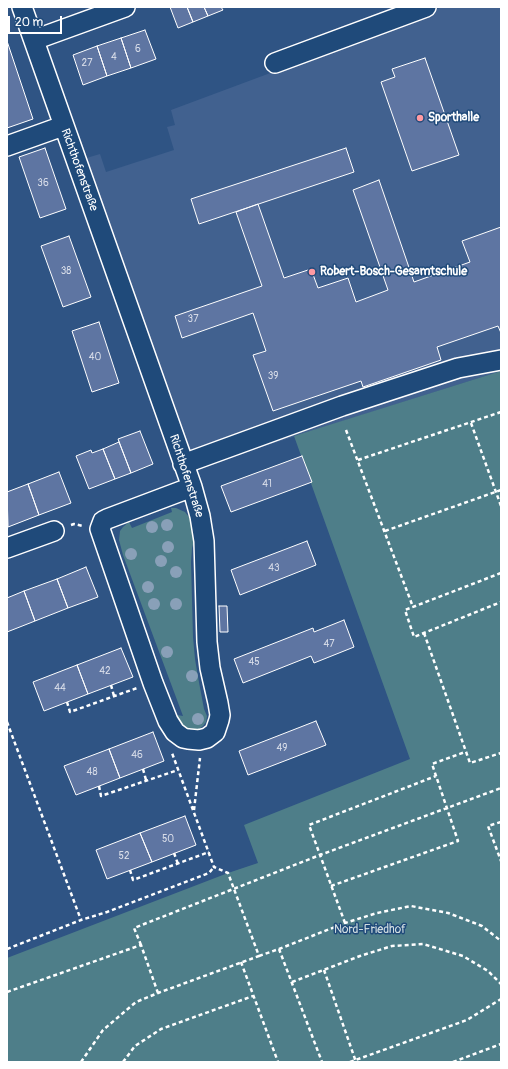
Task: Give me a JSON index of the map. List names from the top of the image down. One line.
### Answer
{"streets":{"street":["Richthofenstraße"]},"parks":["Nord-Friedhof"],"places":["Sporthalle","Robert-Bosch-Gesamtschule"],"house_numbers":["6","4","27","36","38","37","40","39","41","43","47","45","42","44","49","46","48","50","52"],"scale_bar":"20 m"}
